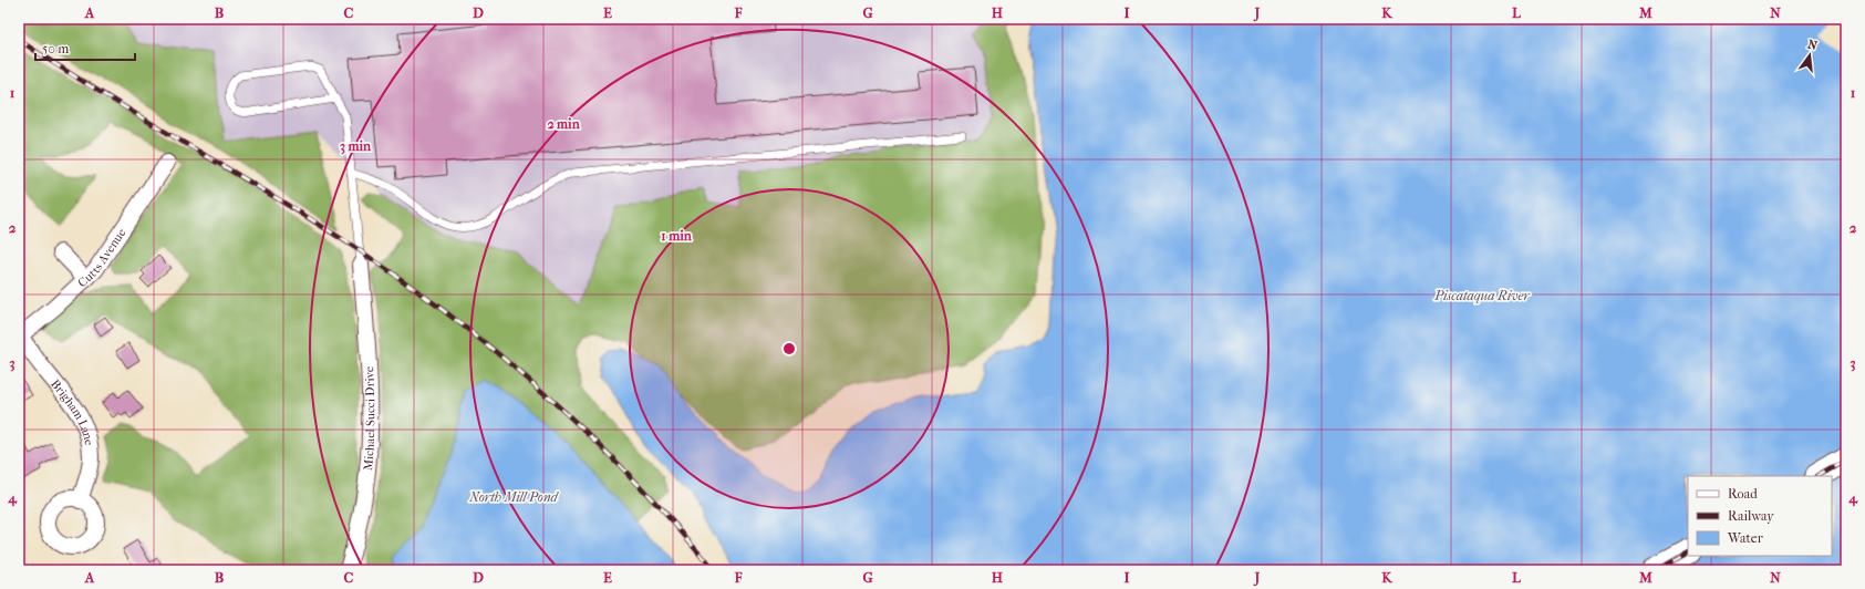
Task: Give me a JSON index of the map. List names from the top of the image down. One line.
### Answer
{"streets":{"street":["Cutts Avenue","Brigham Lane","Michael Succi Drive"]},"crossings":[["Cutts Avenue","Brigham Lane"]],"water":["Piscataqua River","North Mill Pond"],"legend":["Road","Railway","Water"],"scale_bar":"50 m","north":"top","grid":{"columns":["A","B","C","D","E","F","G","H","I","J","K","L","M","N"],"rows":["1","2","3","4"]},"rings":["2 min","3 min","1 min"]}
